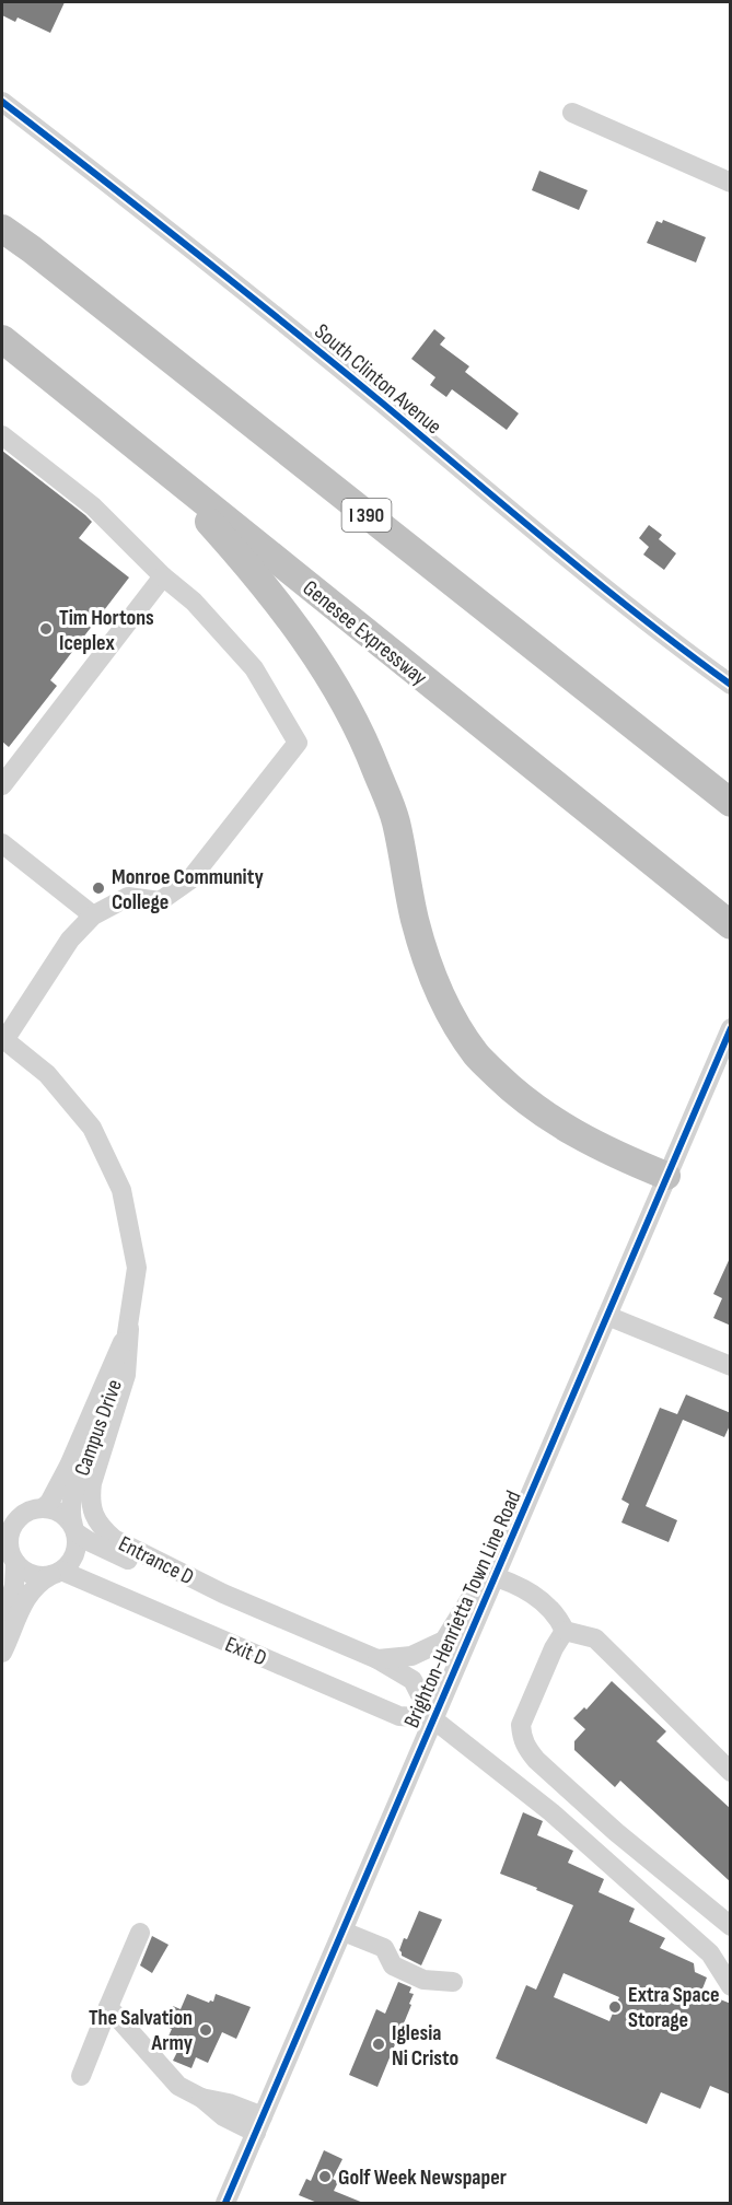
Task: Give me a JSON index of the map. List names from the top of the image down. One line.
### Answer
{"streets":{"highway":["I 390","Genesee Expressway"],"street":["South Clinton Avenue","Campus Drive","Entrance D","Brighton-Henrietta Town Line Road","Exit D"]},"crossings":[["Campus Drive","Entrance D"],["Campus Drive","Exit D"],["Entrance D","Brighton-Henrietta Town Line Road"],["Entrance D","Exit D"],["Brighton-Henrietta Town Line Road","Exit D"]],"places":["Tim Hortons Iceplex","Monroe Community College","Extra Space Storage","The Salvation Army","Iglesia Ni Cristo","Golf Week Newspaper"]}
